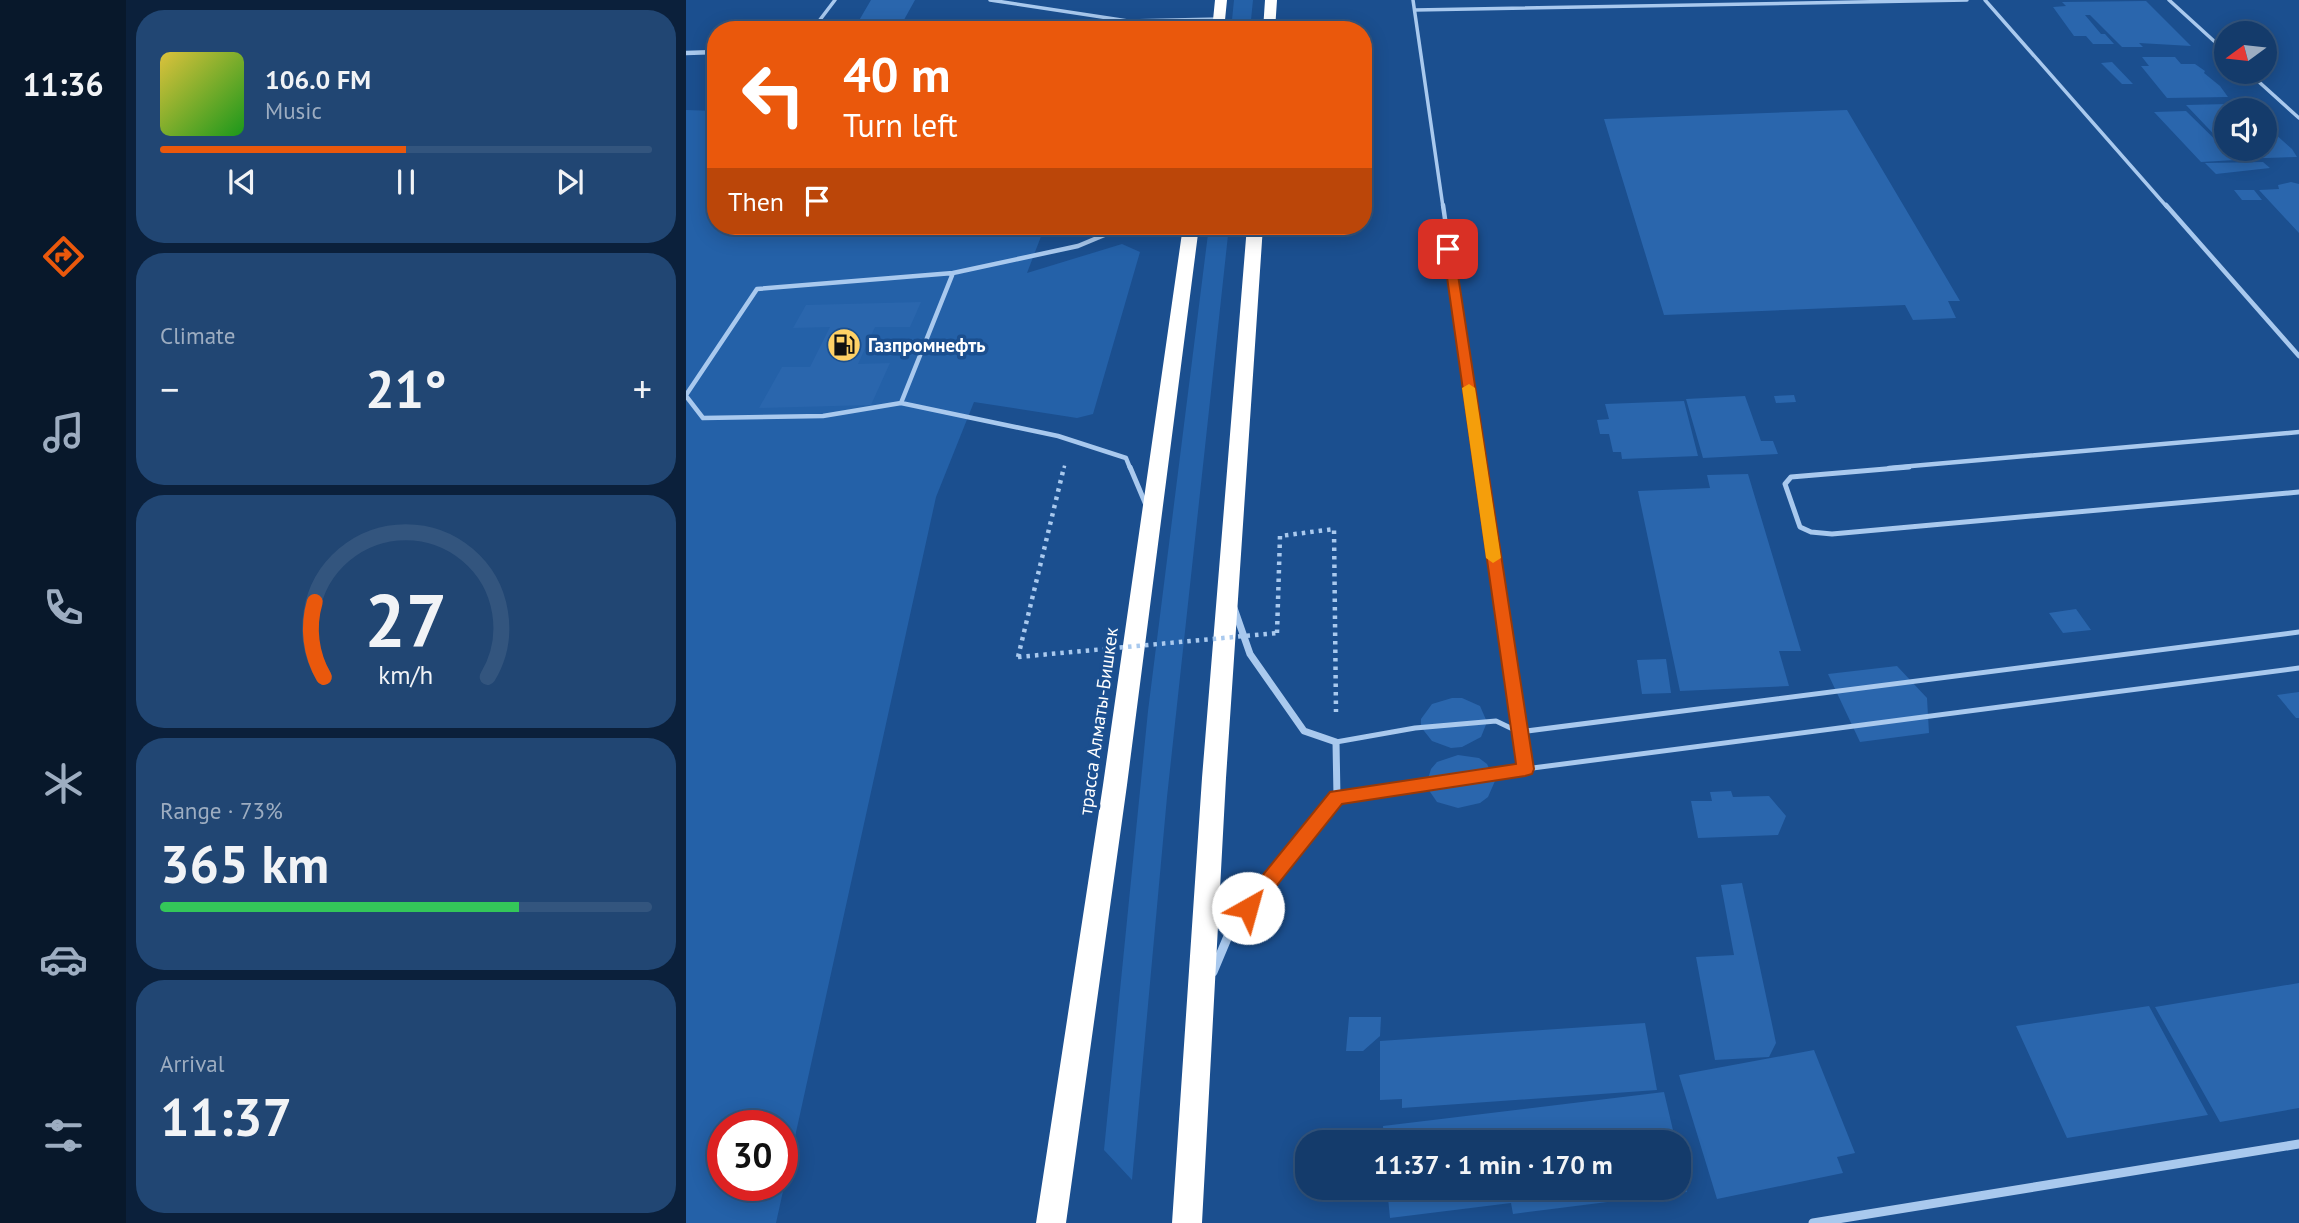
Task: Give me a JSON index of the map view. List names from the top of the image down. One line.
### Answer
{"streets":{"highway":["трасса Алматы-Бишкек"]},"places":{"fuel station":["Газпромнефть"]},"north":"left","page":{"tabs":"11:36","turn":["40 m","Turn left"],"song":["106.0 FM","Music"],"then":"Then","tile":["Climate",["Range · 73%","365 km"],["Arrival","11:37"]],"heat":["−","21°","+"],"limit":"30","trip":"11:37 · 1 min · 170 m","gauge":["27","km/h"]}}
